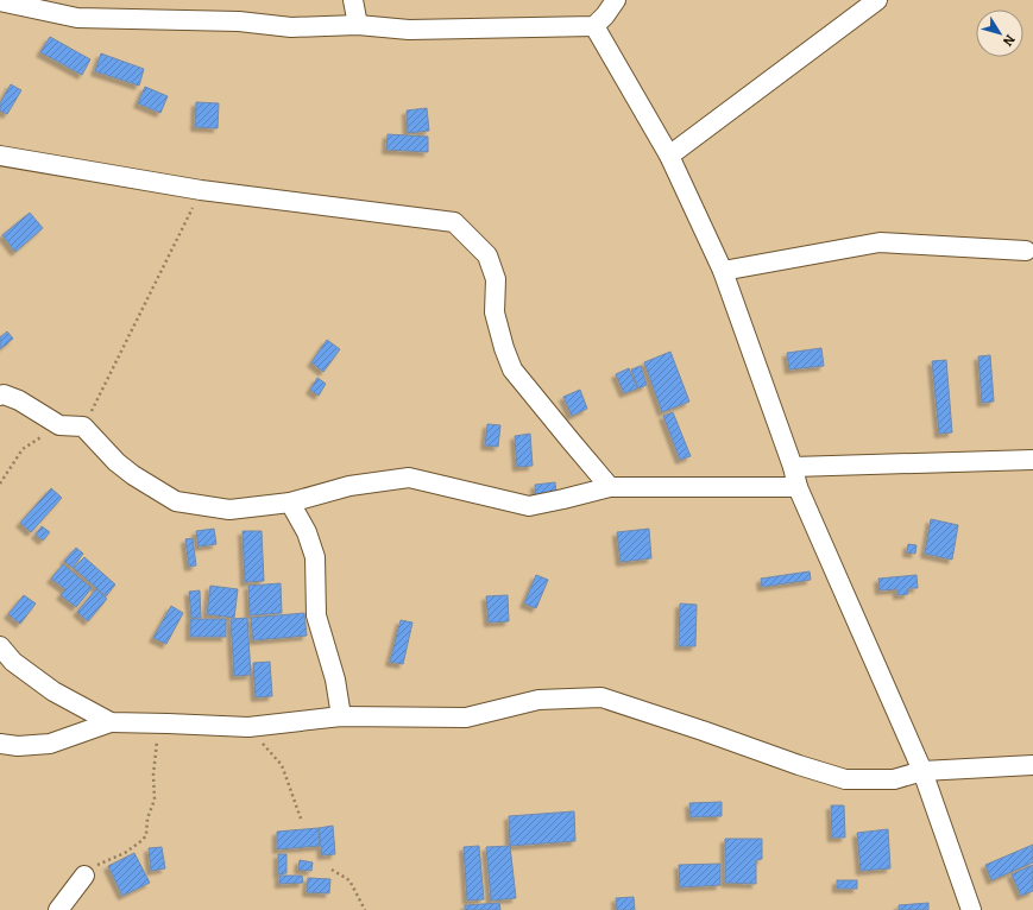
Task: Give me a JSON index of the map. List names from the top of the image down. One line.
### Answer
{"north":"bottom right"}
